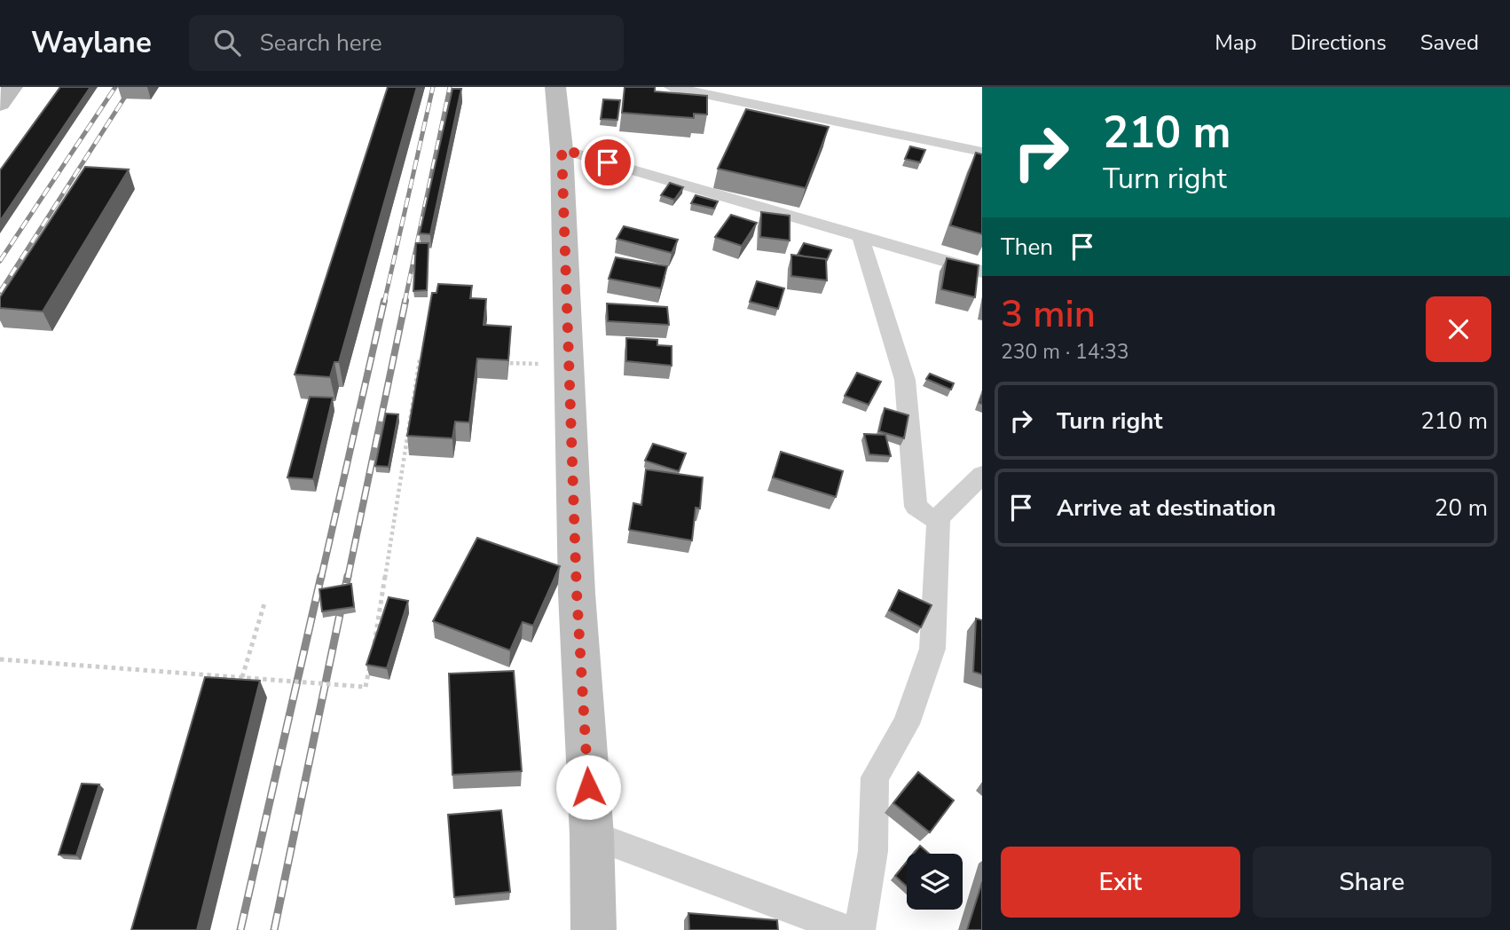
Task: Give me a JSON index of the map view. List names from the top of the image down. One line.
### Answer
{"page":{"header":"Waylane","search":"Search here","nav":["Map","Directions","Saved"],"turn":["210 m","Turn right"],"then":"Then","heading":["3 min","230 m · 14:33"],"list":[{"name":"Turn right","value":"210 m"},{"name":"Arrive at destination","value":"20 m"}],"buttons":["Exit","Share"]}}
